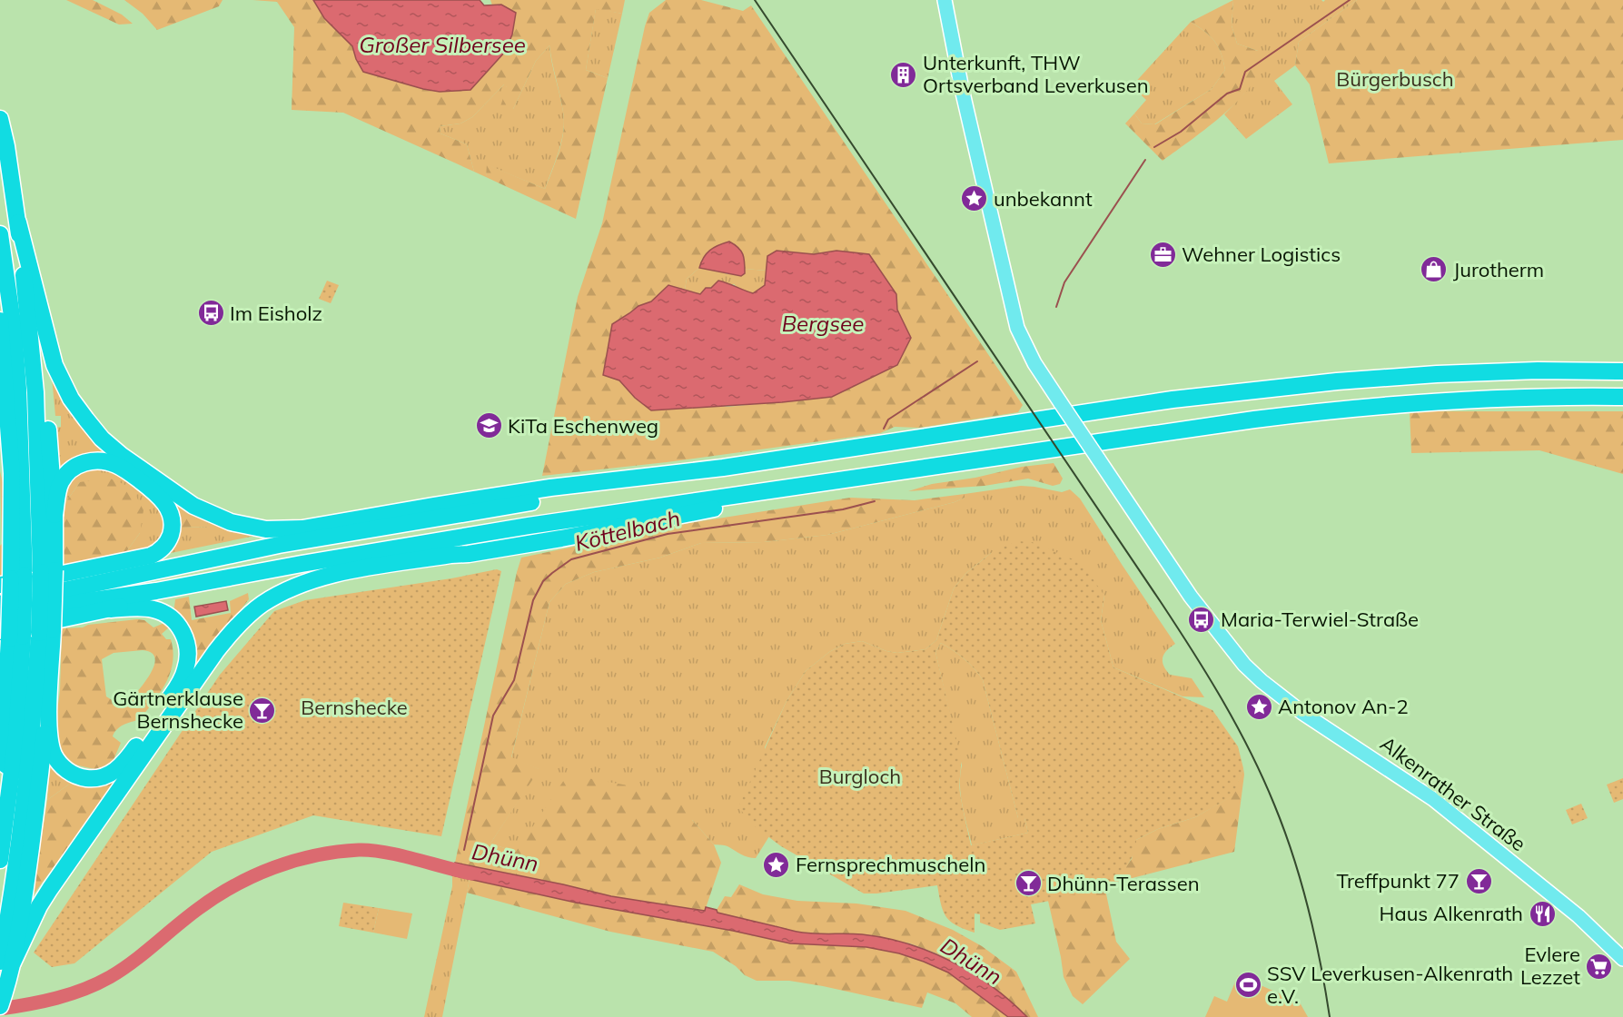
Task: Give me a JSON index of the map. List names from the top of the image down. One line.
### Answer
{"streets":{"main road":["Alkenrather Straße"]},"water":["Großer Silbersee","Bergsee","Köttelbach","Dhünn"],"parks":["Bürgerbusch","Bernshecke","Burgloch"],"places":{"building":["Unterkunft, THW Ortsverband Leverkusen"],"place":["unbekannt","Antonov An-2","Fernsprechmuscheln"],"office":["Wehner Logistics"],"shop":["Jurotherm"],"bus stop":["Im Eisholz","Maria-Terwiel-Straße"],"school or university":["KiTa Eschenweg"],"bar":["Gärtnerklause Bernshecke","Treffpunkt 77","Dhünn-Terassen"],"restaurant":["Haus Alkenrath"],"supermarket":["Evlere Lezzet"],"sports":["SSV Leverkusen-Alkenrath e.V."]}}
